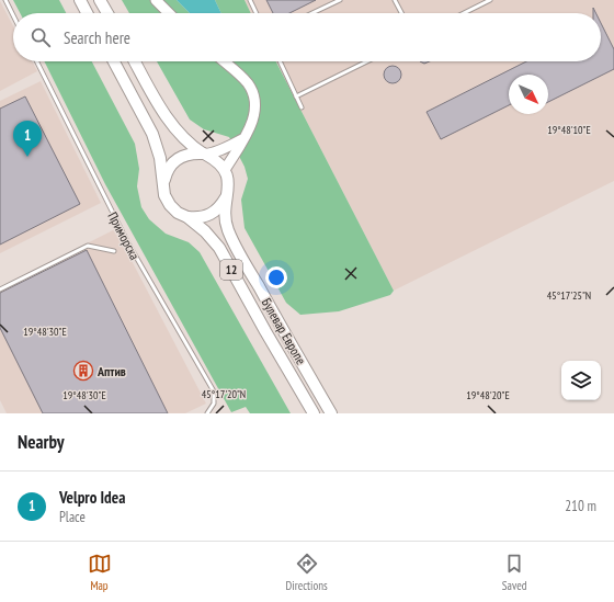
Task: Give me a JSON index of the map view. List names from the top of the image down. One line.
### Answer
{"streets":{"main road":["12","Булевар Европе"],"lane":["Приморска"]},"places":{"building":["Аптив"]},"north":"bottom right","page":{"search":"Search here","pins":"1","heading":"Nearby","list":[{"mark":"1","name":"Velpro Idea","note":"Place","value":"210 m"}],"nav":["Map","Directions","Saved"]},"coordinates":["19°48'10\"E","45°17'25\"N","19°48'30\"E","45°17'20\"N","19°48'20\"E"]}
